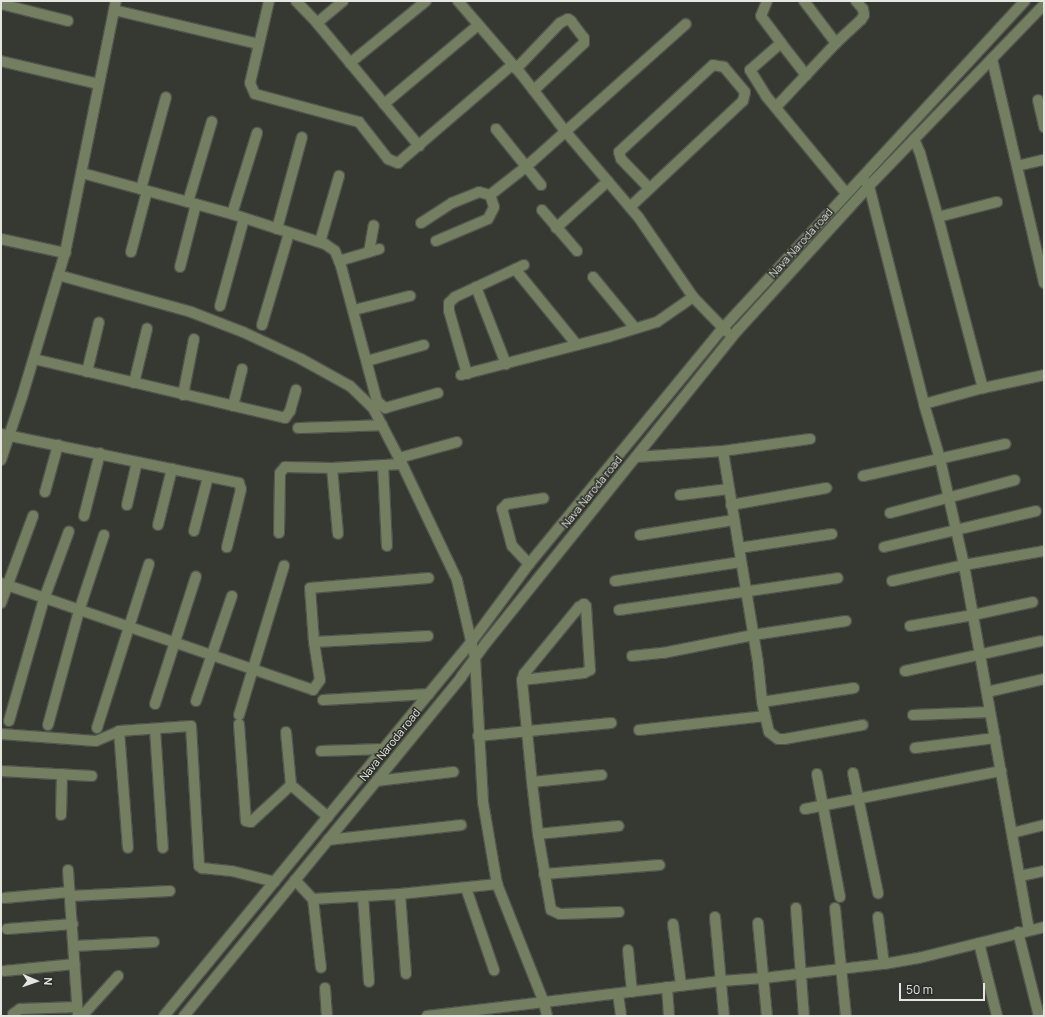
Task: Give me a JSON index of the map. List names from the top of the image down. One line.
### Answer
{"streets":{"street":["Nava Naroda road"]},"scale_bar":"50 m","north":"right"}
